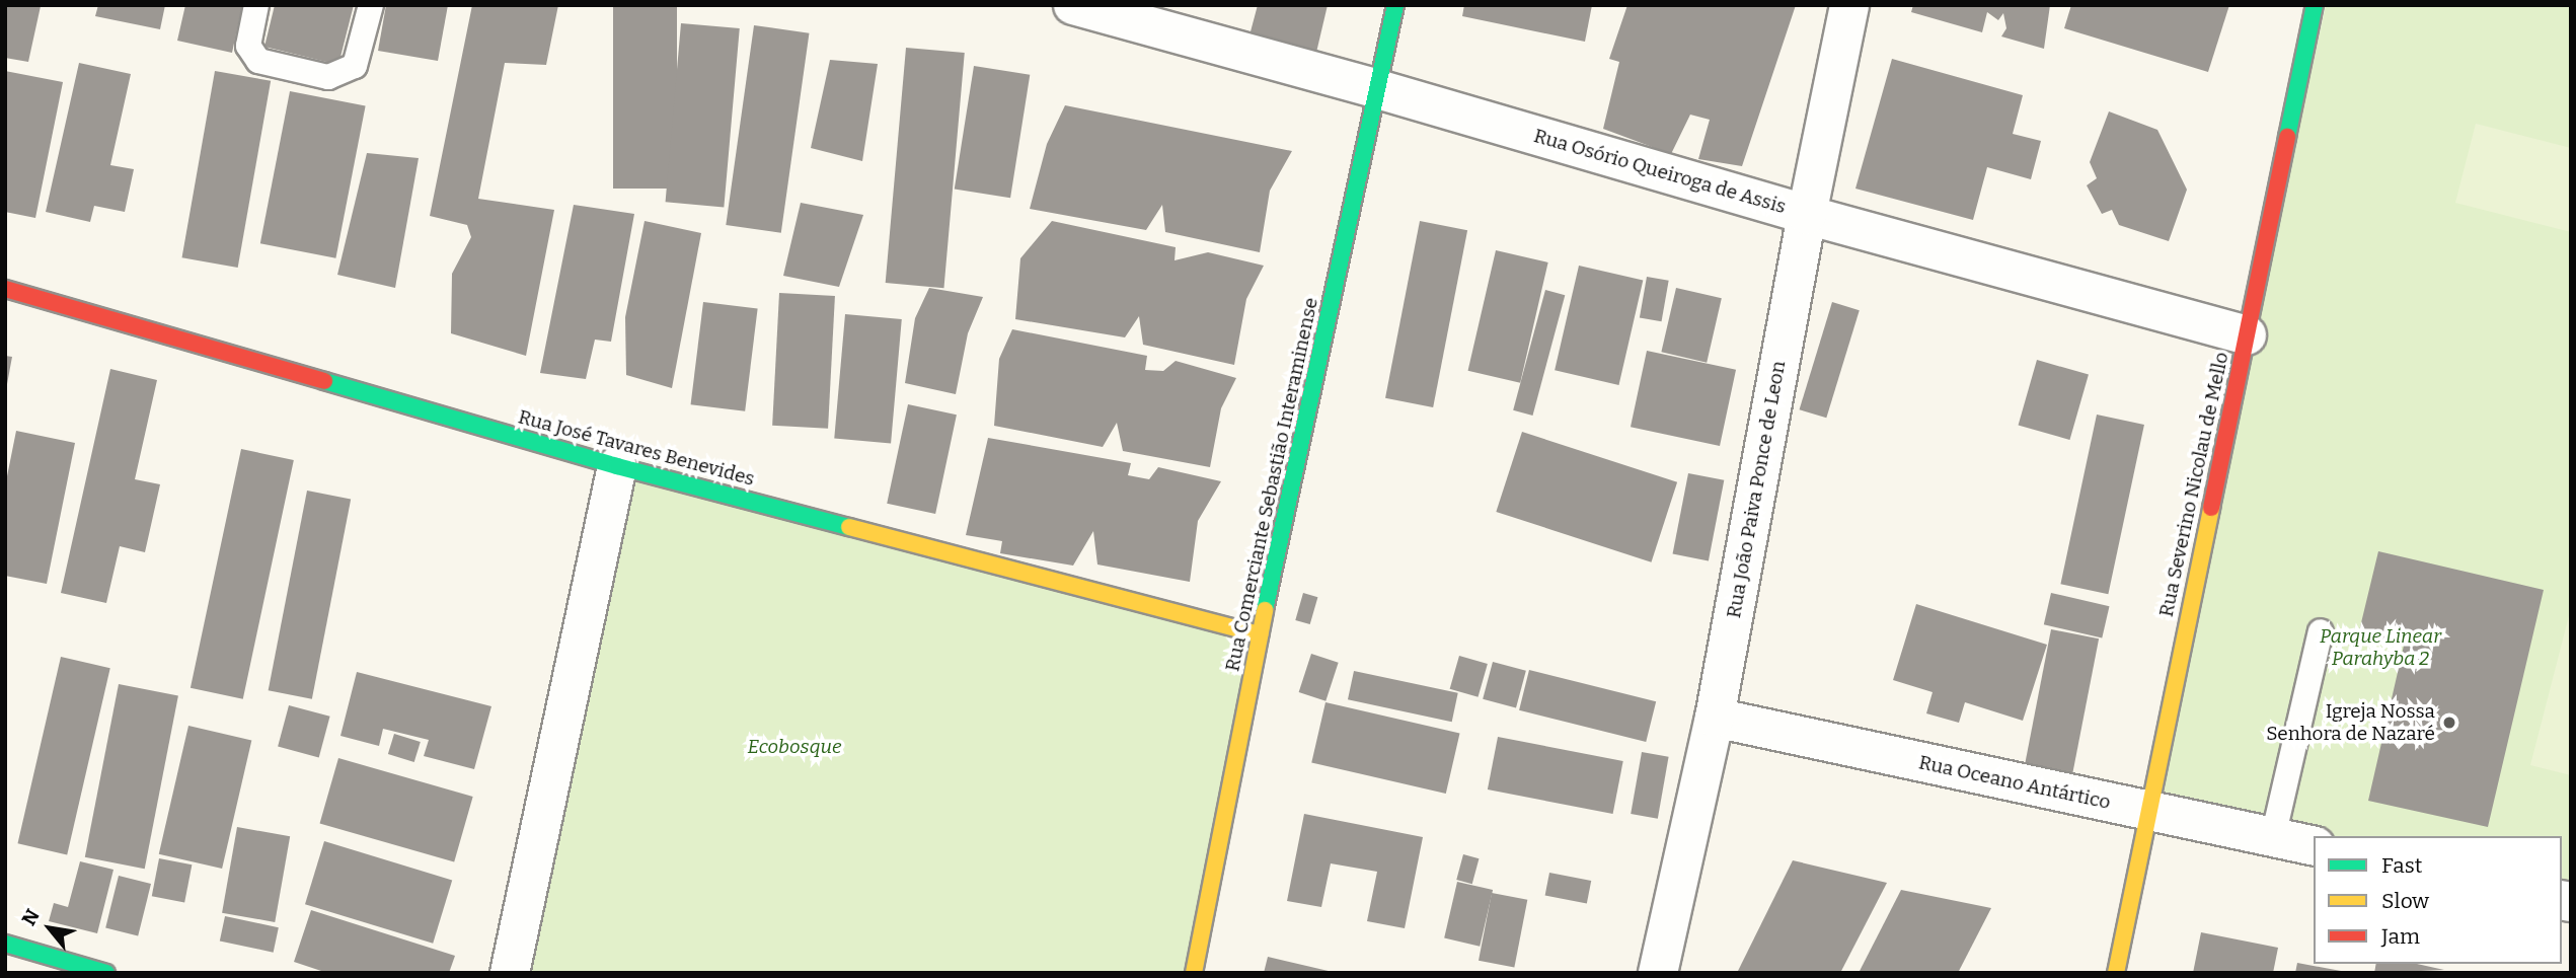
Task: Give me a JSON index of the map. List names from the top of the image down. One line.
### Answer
{"streets":{"street":["Rua Osório Queiroga de Assis","Rua José Tavares Benevides","Rua Comerciante Sebastião Interaminense","Rua Severino Nicolau de Mello","Rua João Paiva Ponce de Leon","Rua Oceano Antártico"]},"crossings":[["Rua Osório Queiroga de Assis","Rua Comerciante Sebastião Interaminense"],["Rua Osório Queiroga de Assis","Rua Severino Nicolau de Mello"],["Rua Osório Queiroga de Assis","Rua João Paiva Ponce de Leon"],["Rua José Tavares Benevides","Rua Comerciante Sebastião Interaminense"],["Rua Severino Nicolau de Mello","Rua Oceano Antártico"],["Rua João Paiva Ponce de Leon","Rua Oceano Antártico"]],"parks":["Parque Linear Parahyba 2","Ecobosque"],"places":["Igreja Nossa Senhora de Nazaré"],"legend":["Fast","Slow","Jam"],"north":"top left"}
